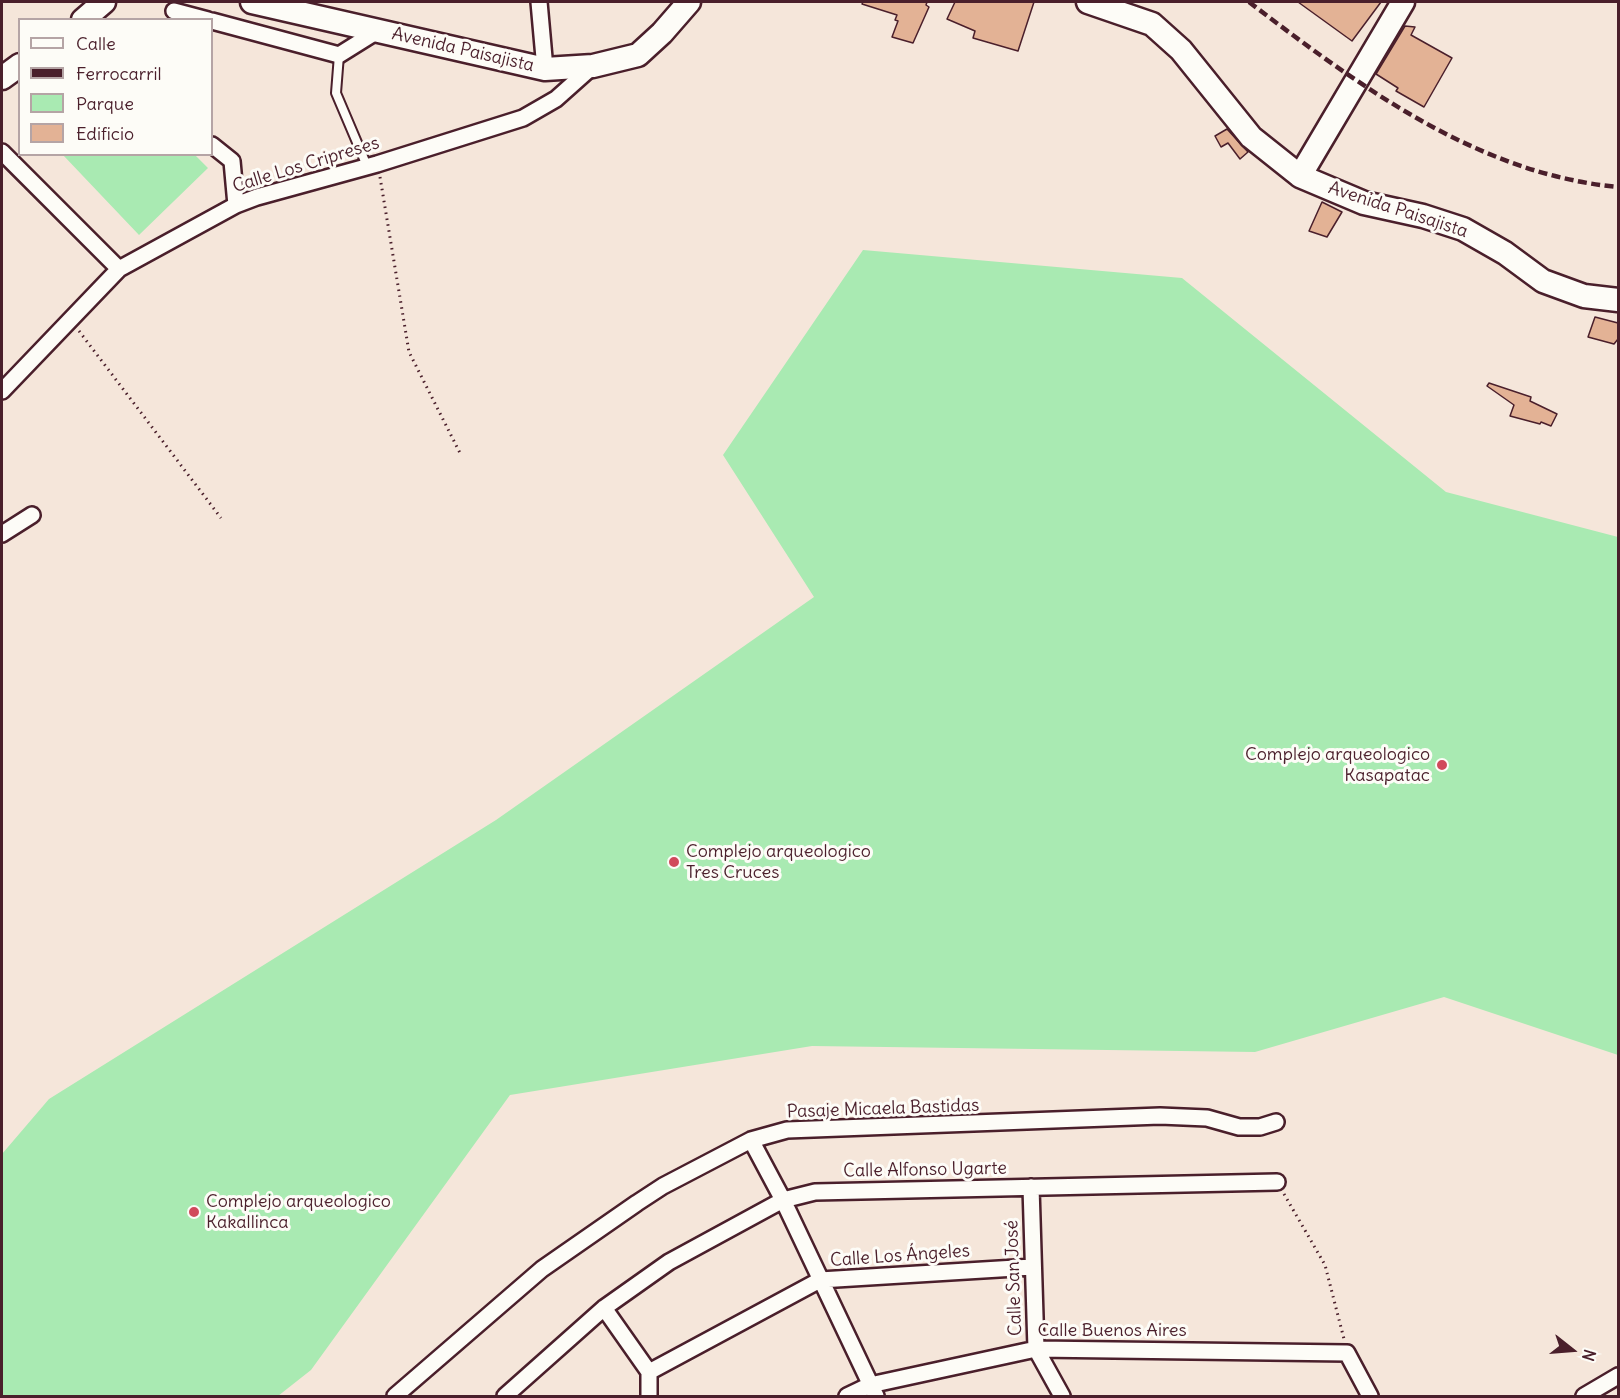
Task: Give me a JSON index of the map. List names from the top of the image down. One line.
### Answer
{"streets":{"main road":["Avenida Paisajista"],"street":["Calle Los Cripreses","Pasaje Micaela Bastidas","Calle Alfonso Ugarte","Calle Los Ángeles","Calle San José","Calle Buenos Aires"]},"crossings":[["Avenida Paisajista","Calle Los Cripreses"],["Calle Alfonso Ugarte","Calle San José"],["Calle Los Ángeles","Calle San José"],["Calle San José","Calle Buenos Aires"]],"places":["Complejo arqueologico Kasapatac","Complejo arqueologico Tres Cruces","Complejo arqueologico Kakallinca"],"legend":["Calle","Ferrocarril","Parque","Edificio"],"north":"right"}
